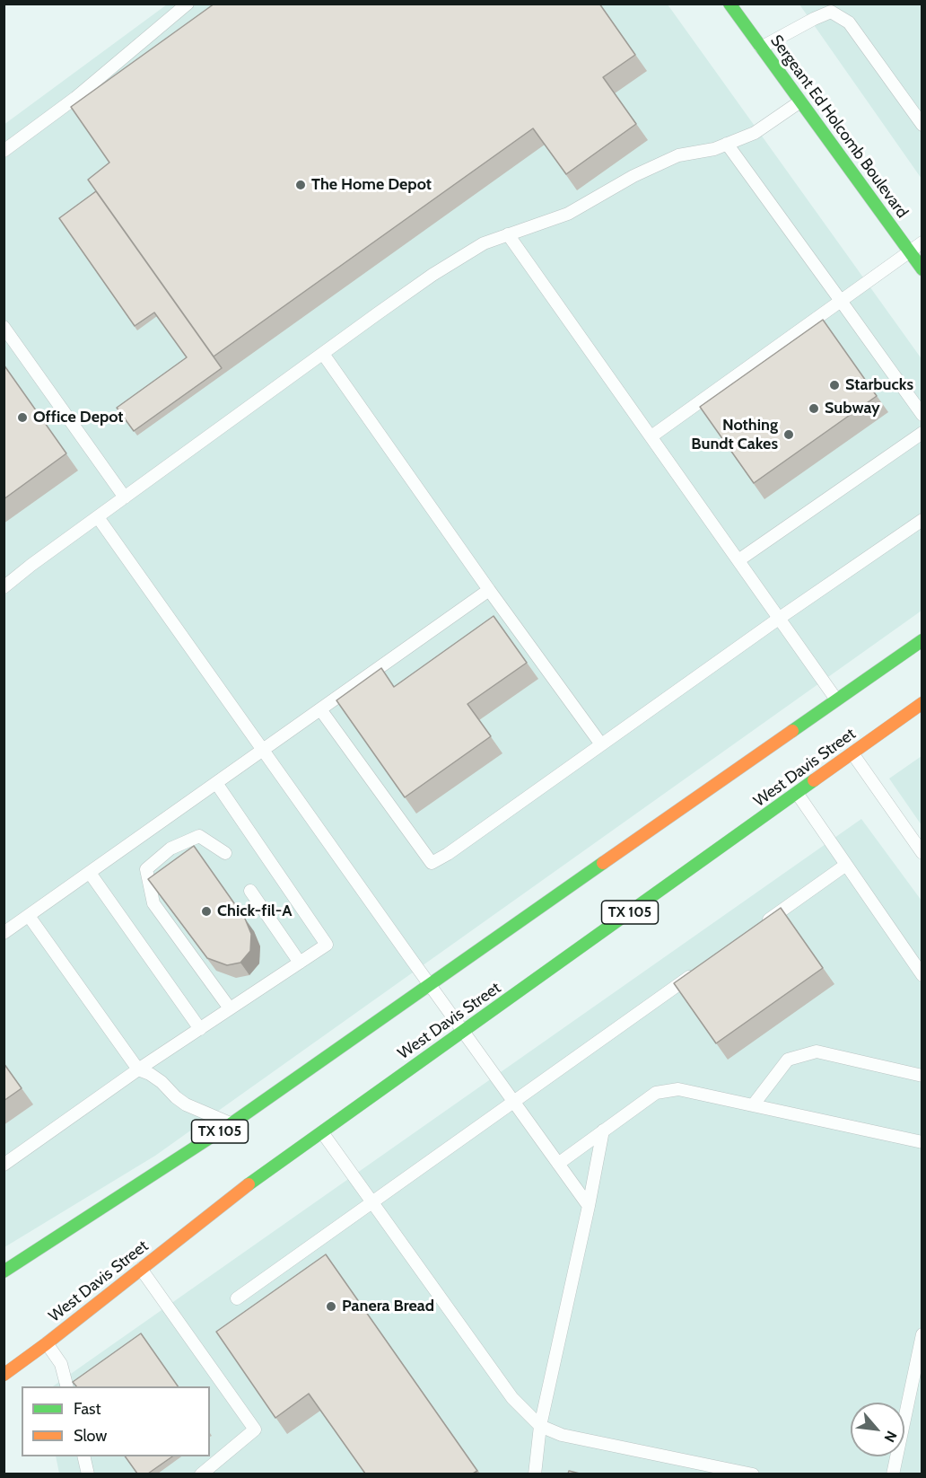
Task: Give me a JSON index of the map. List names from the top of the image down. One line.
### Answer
{"streets":{"main road":["Sergeant Ed Holcomb Boulevard","West Davis Street","TX 105"]},"places":["The Home Depot","Starbucks","Subway","Office Depot","Nothing Bundt Cakes","Chick-fil-A","Panera Bread"],"legend":["Fast","Slow"],"north":"bottom right"}
